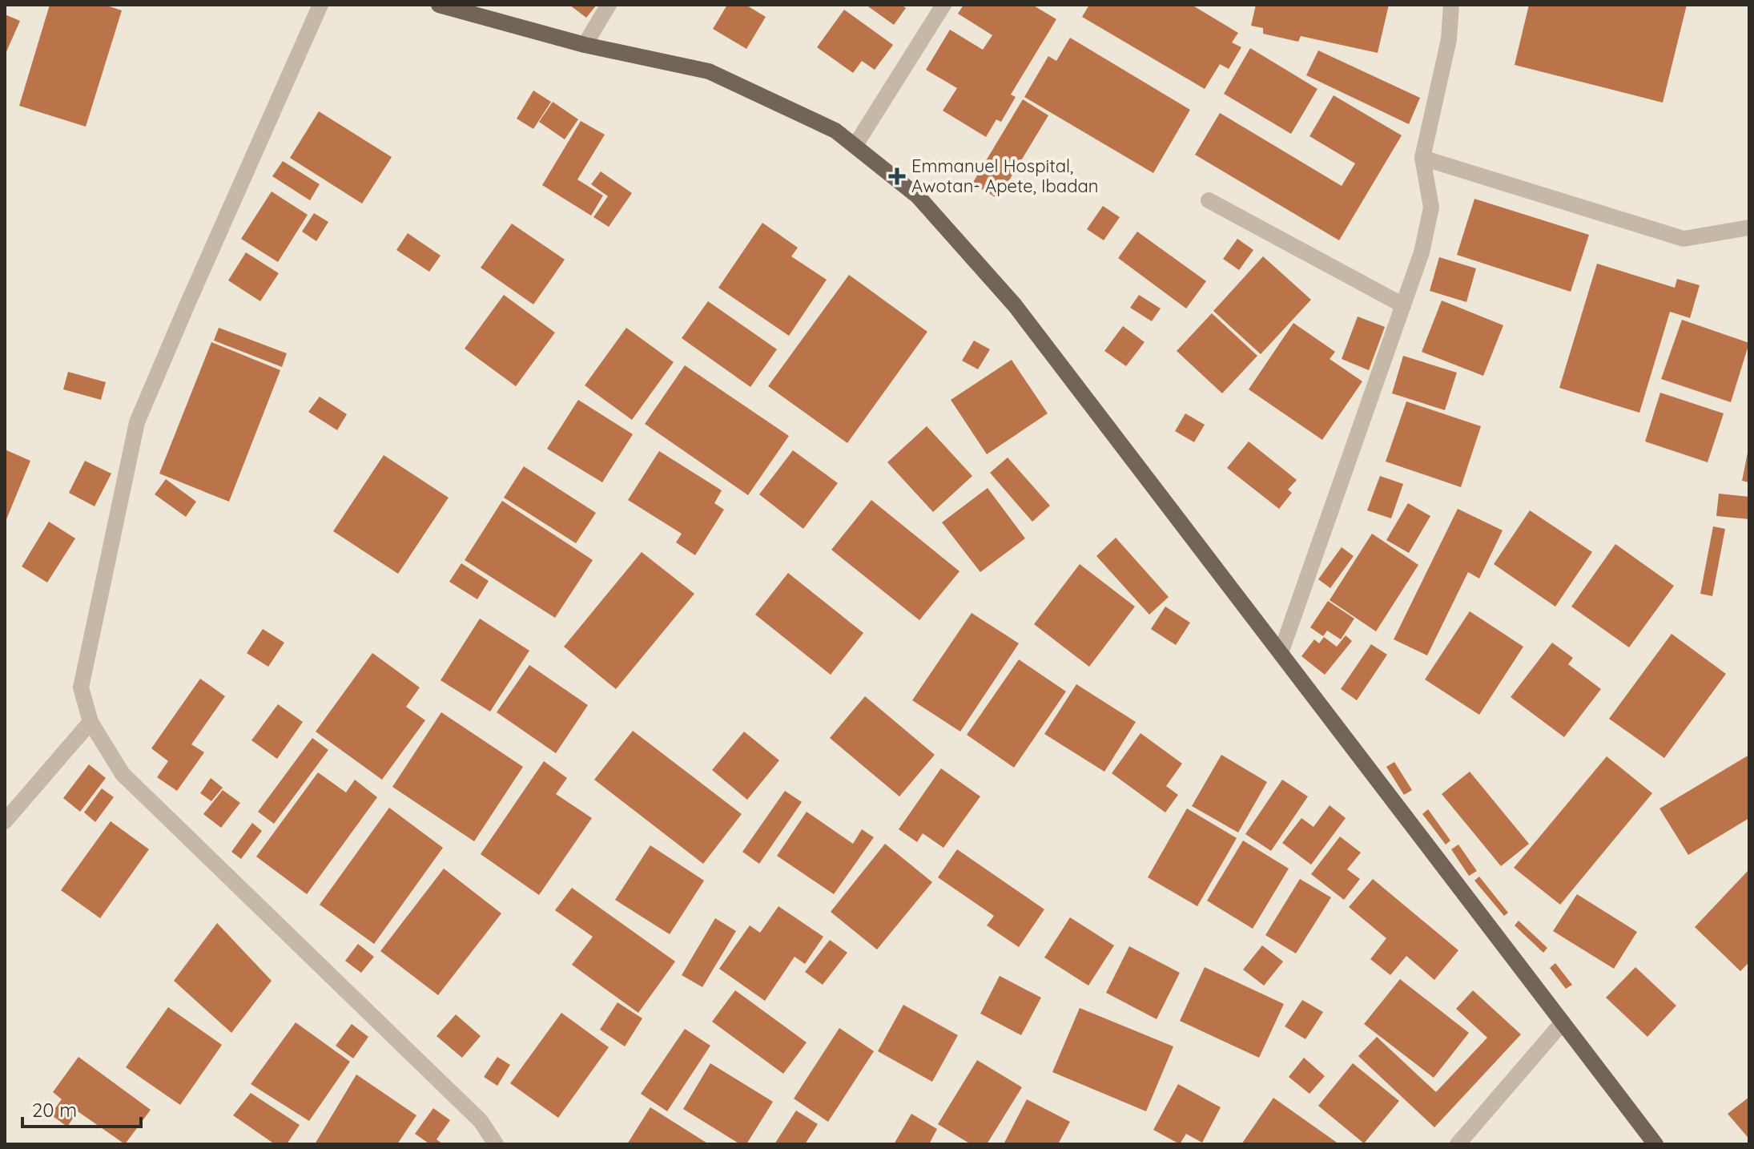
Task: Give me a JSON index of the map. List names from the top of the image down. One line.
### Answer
{"places":{"health":["Emmanuel Hospital, Awotan- Apete, Ibadan"]},"scale_bar":"20 m"}
